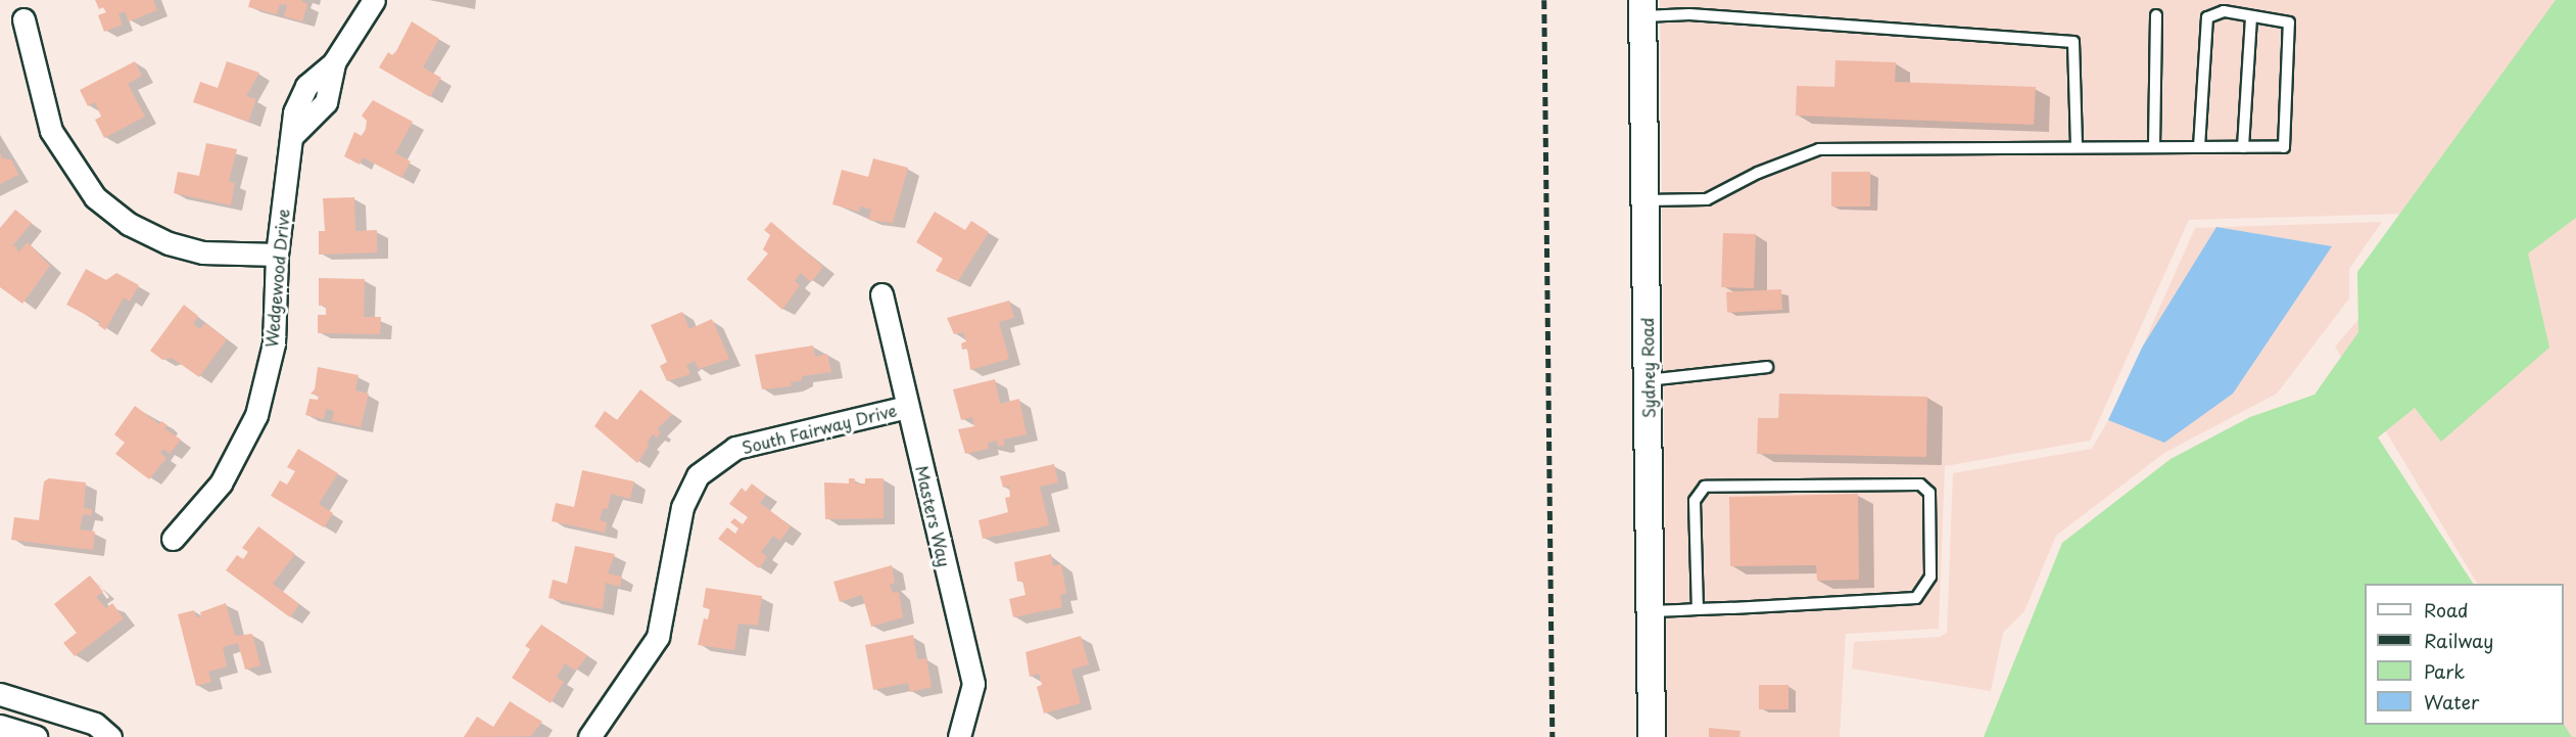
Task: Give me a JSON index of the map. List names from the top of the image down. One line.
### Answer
{"streets":{"street":["Wedgewood Drive","Sydney Road","South Fairway Drive","Masters Way"]},"crossings":[["South Fairway Drive","Masters Way"]],"legend":["Road","Railway","Park","Water"]}
